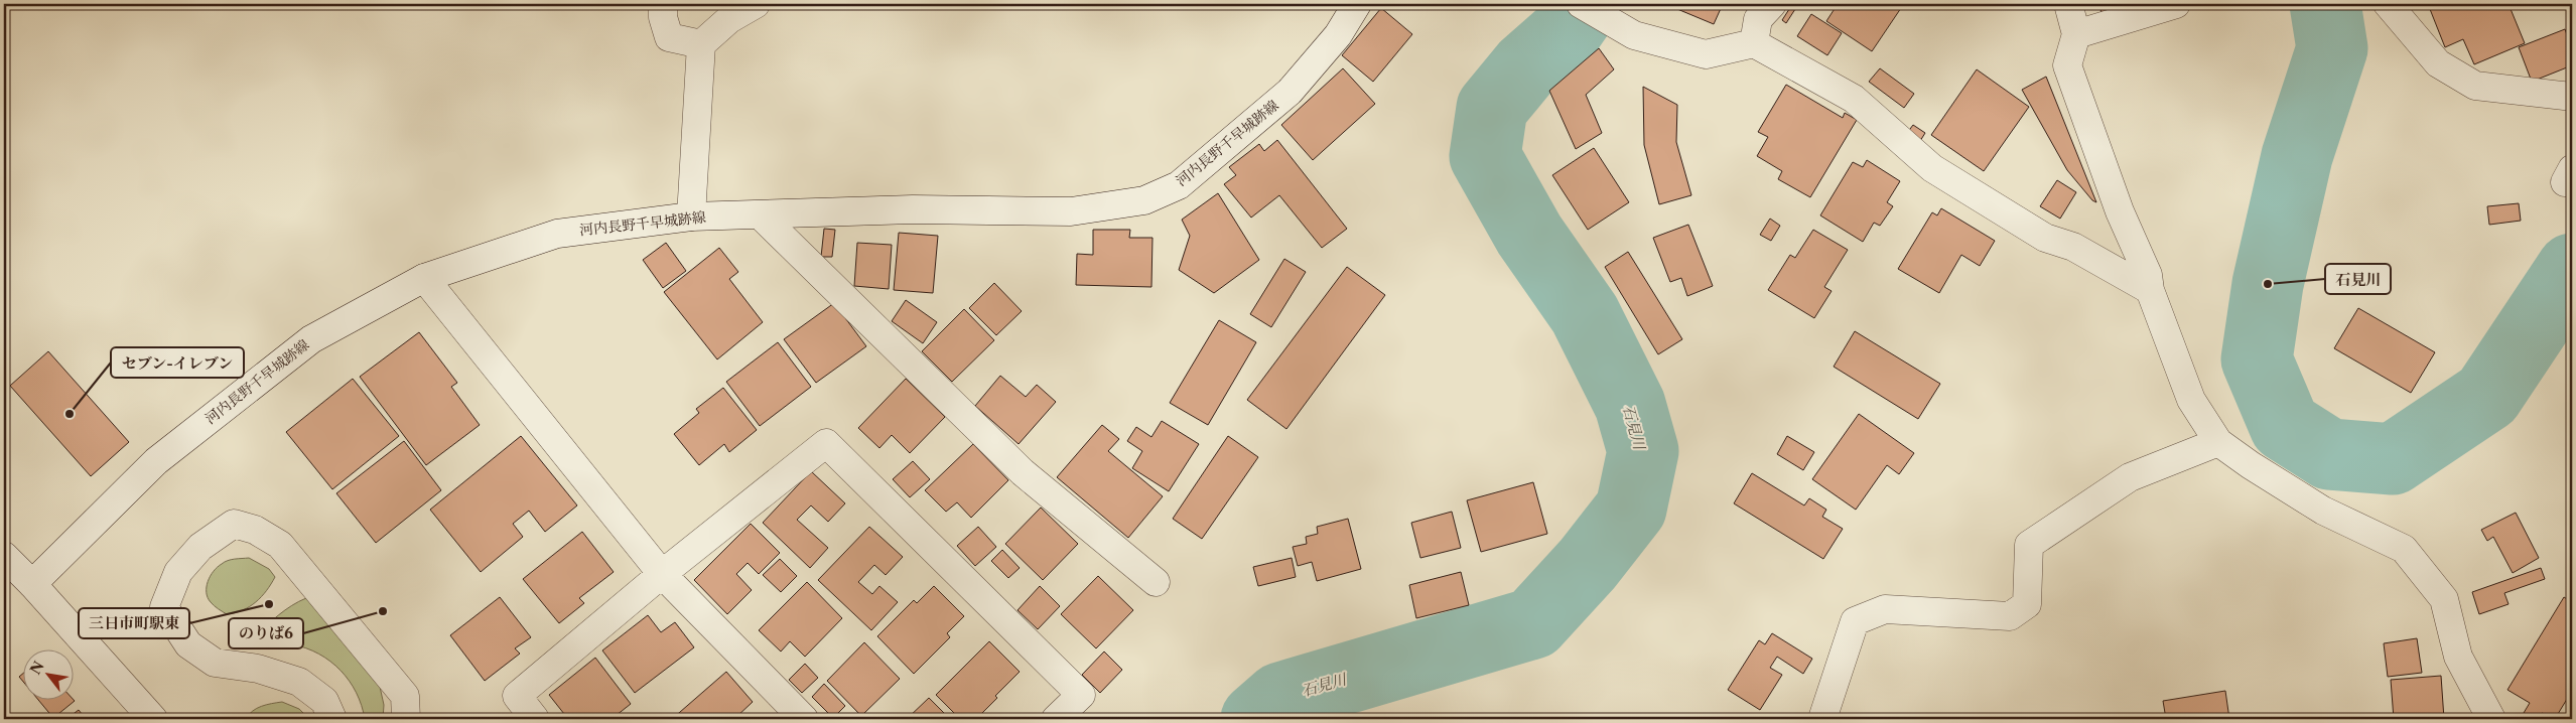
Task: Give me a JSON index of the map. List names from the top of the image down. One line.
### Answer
{"streets":{"street":["河内長野千早城跡線"]},"water":["石見川"],"places":["石見川","セブン-イレブン","三日市町駅東","のりば6"],"north":"top left"}
